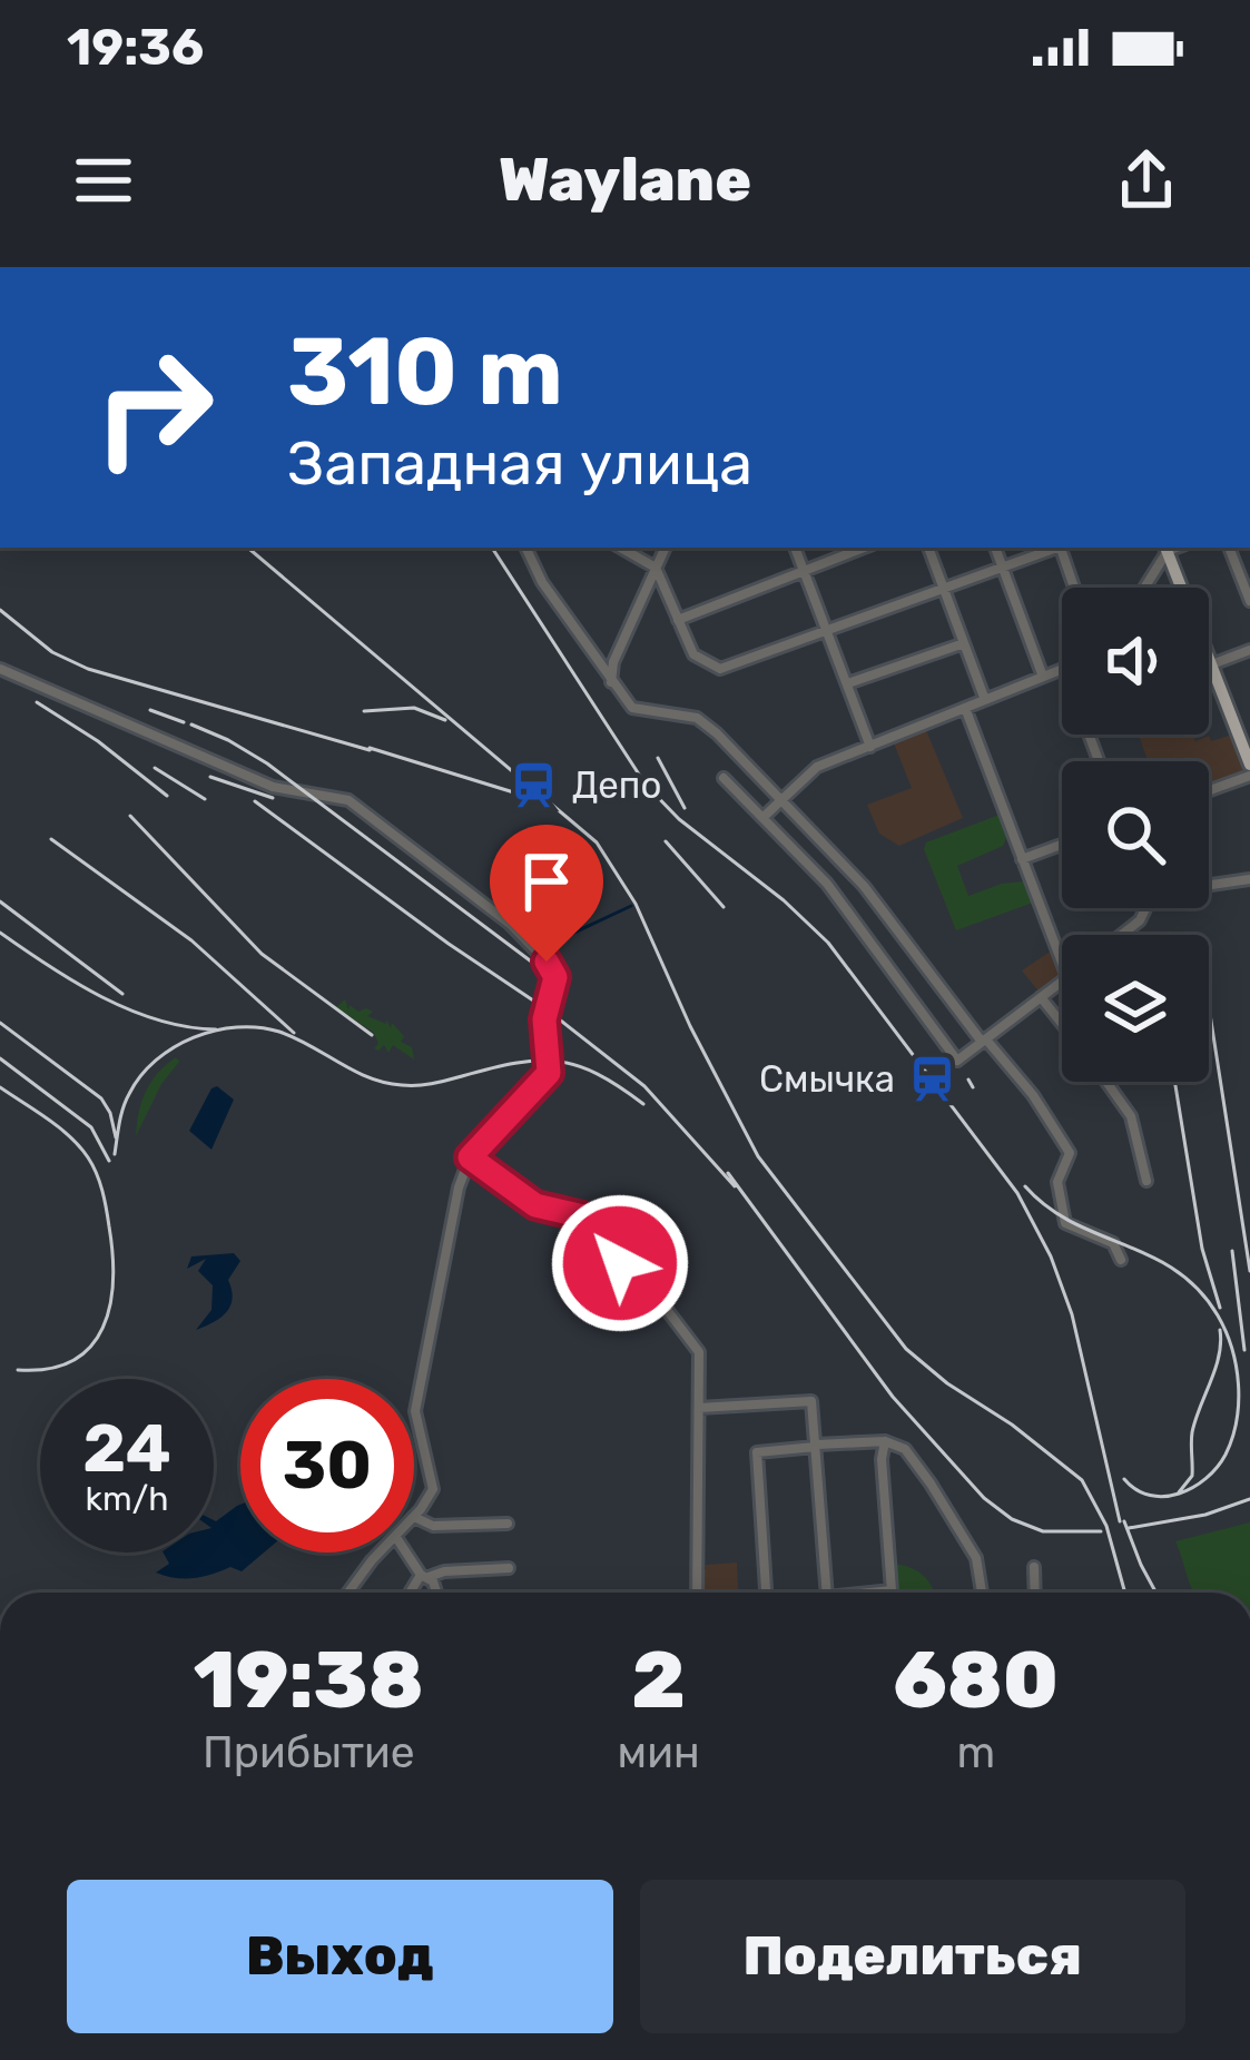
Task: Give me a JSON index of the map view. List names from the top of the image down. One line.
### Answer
{"places":{"station":["Депо","Смычка"]},"page":{"status":"19:36","header":"Waylane","turn":["310 m","Западная улица"],"speed":"24 km/h","limit":"30","eta":["19:38","Прибытие","2","мин","680","m"],"buttons":["Выход","Поделиться"]}}
